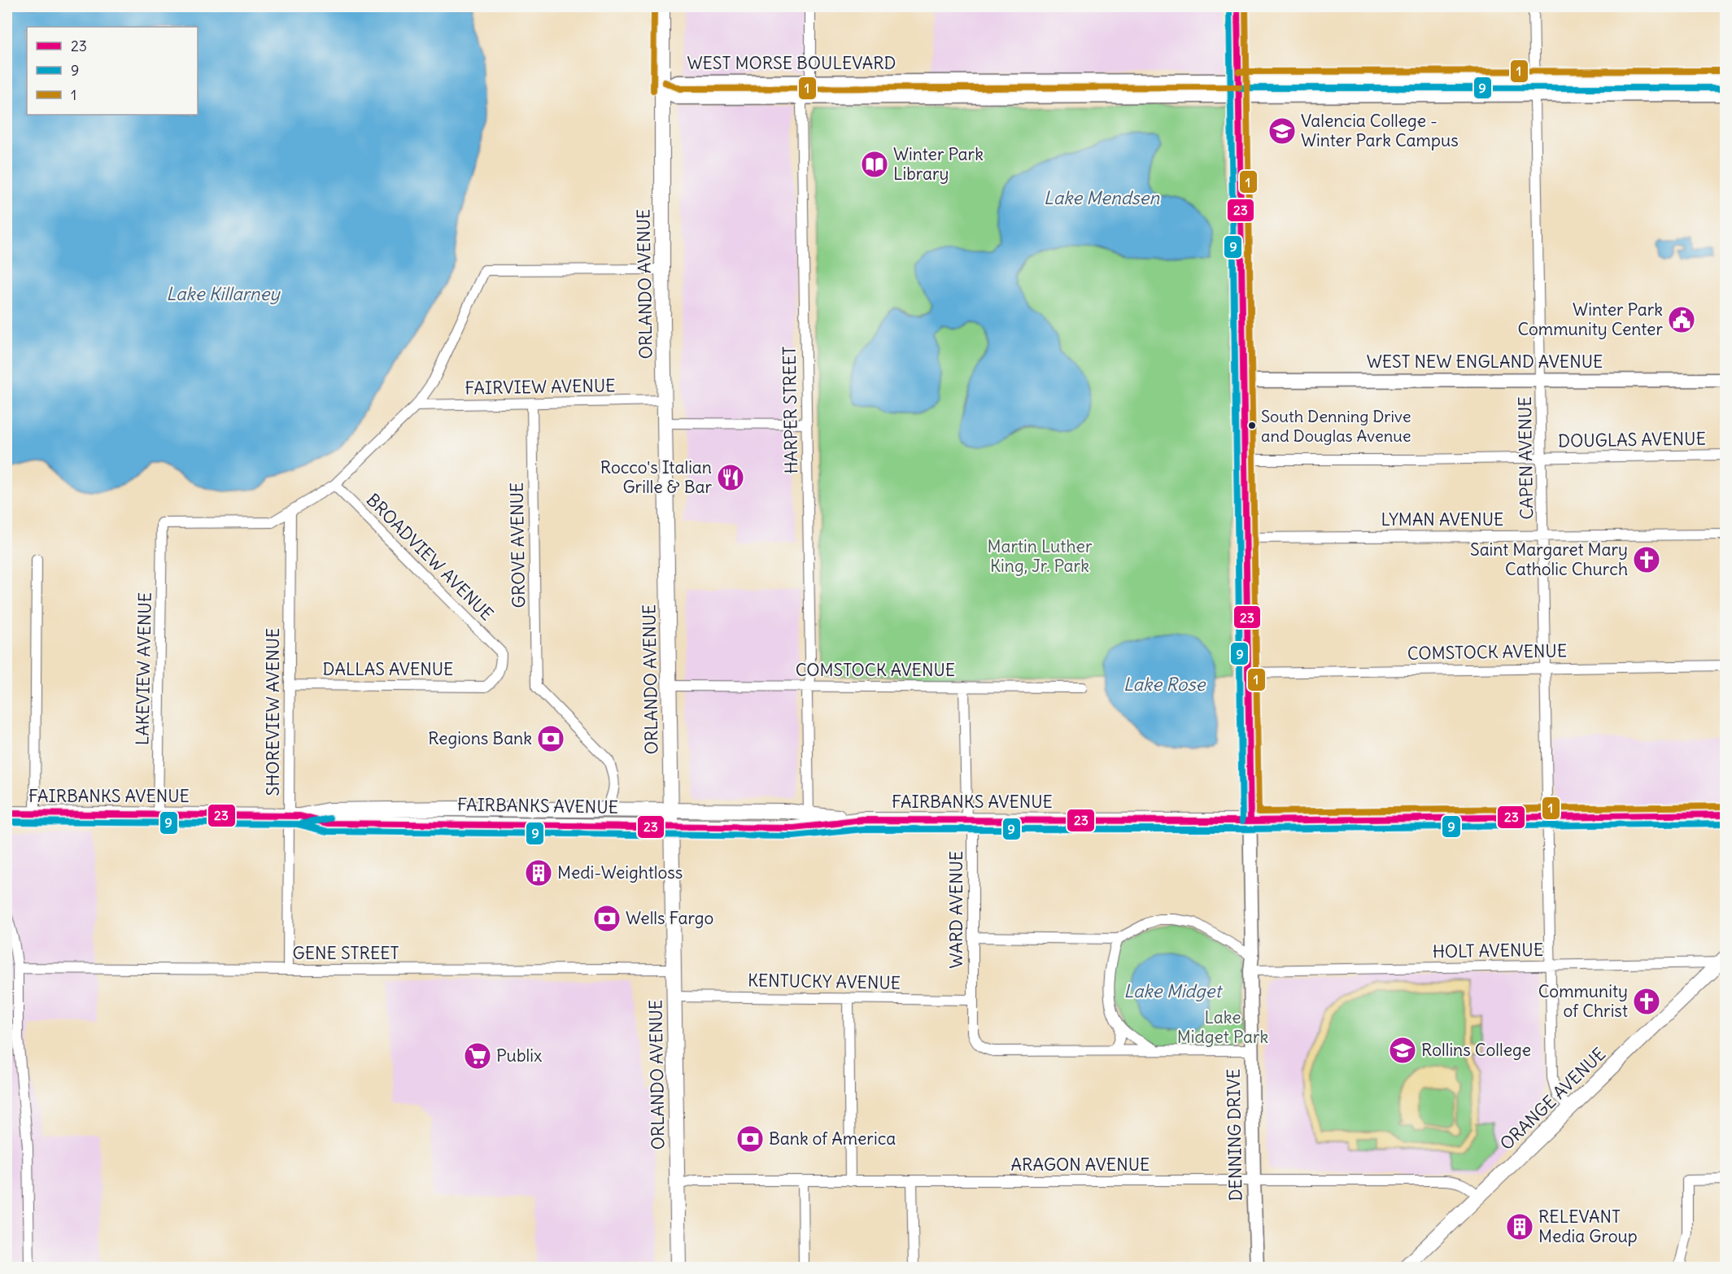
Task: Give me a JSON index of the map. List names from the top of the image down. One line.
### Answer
{"streets":{"main road":["ORLANDO AVENUE","FAIRBANKS AVENUE","ORANGE AVENUE"],"street":["WEST MORSE BOULEVARD","WEST NEW ENGLAND AVENUE","FAIRVIEW AVENUE","HARPER STREET","DOUGLAS AVENUE","CAPEN AVENUE","LYMAN AVENUE","GROVE AVENUE","BROADVIEW AVENUE","COMSTOCK AVENUE","LAKEVIEW AVENUE","DALLAS AVENUE","SHOREVIEW AVENUE","WARD AVENUE","HOLT AVENUE","GENE STREET","KENTUCKY AVENUE","DENNING DRIVE","ARAGON AVENUE"]},"crossings":[["WEST MORSE BOULEVARD","ORLANDO AVENUE"],["WEST MORSE BOULEVARD","HARPER STREET"],["WEST MORSE BOULEVARD","CAPEN AVENUE"],["WEST MORSE BOULEVARD","DENNING DRIVE"],["ORLANDO AVENUE","FAIRVIEW AVENUE"],["ORLANDO AVENUE","COMSTOCK AVENUE"],["ORLANDO AVENUE","FAIRBANKS AVENUE"],["ORLANDO AVENUE","GENE STREET"],["ORLANDO AVENUE","KENTUCKY AVENUE"],["ORLANDO AVENUE","ARAGON AVENUE"],["WEST NEW ENGLAND AVENUE","CAPEN AVENUE"],["WEST NEW ENGLAND AVENUE","DENNING DRIVE"],["FAIRVIEW AVENUE","GROVE AVENUE"],["HARPER STREET","COMSTOCK AVENUE"],["HARPER STREET","FAIRBANKS AVENUE"],["DOUGLAS AVENUE","CAPEN AVENUE"],["DOUGLAS AVENUE","DENNING DRIVE"],["CAPEN AVENUE","LYMAN AVENUE"],["CAPEN AVENUE","COMSTOCK AVENUE"],["CAPEN AVENUE","FAIRBANKS AVENUE"],["CAPEN AVENUE","HOLT AVENUE"],["CAPEN AVENUE","ORANGE AVENUE"],["LYMAN AVENUE","DENNING DRIVE"],["GROVE AVENUE","FAIRBANKS AVENUE"],["BROADVIEW AVENUE","DALLAS AVENUE"],["COMSTOCK AVENUE","WARD AVENUE"],["COMSTOCK AVENUE","DENNING DRIVE"],["LAKEVIEW AVENUE","SHOREVIEW AVENUE"],["LAKEVIEW AVENUE","FAIRBANKS AVENUE"],["DALLAS AVENUE","SHOREVIEW AVENUE"],["SHOREVIEW AVENUE","FAIRBANKS AVENUE"],["SHOREVIEW AVENUE","GENE STREET"],["FAIRBANKS AVENUE","WARD AVENUE"],["FAIRBANKS AVENUE","DENNING DRIVE"],["WARD AVENUE","KENTUCKY AVENUE"],["HOLT AVENUE","ORANGE AVENUE"],["HOLT AVENUE","DENNING DRIVE"],["ORANGE AVENUE","ARAGON AVENUE"],["DENNING DRIVE","ARAGON AVENUE"]],"water":["Lake Mendsen","Lake Killarney","Lake Rose","Lake Midget"],"parks":["Martin Luther King, Jr. Park","Lake Midget Park"],"places":{"school or university":["Valencia College - Winter Park Campus","Rollins College"],"library":["Winter Park Library"],"public building":["Winter Park Community Center"],"other":["South Denning Drive and Douglas Avenue"],"restaurant":["Rocco's Italian Grille & Bar"],"church":["Saint Margaret Mary Catholic Church","Community of Christ"],"bank":["Regions Bank","Wells Fargo","Bank of America"],"building":["Medi-Weightloss","RELEVANT Media Group"],"supermarket":["Publix"]},"lines":["transit line 23","transit line 9","transit line 1"],"legend":["23","9","1"]}
